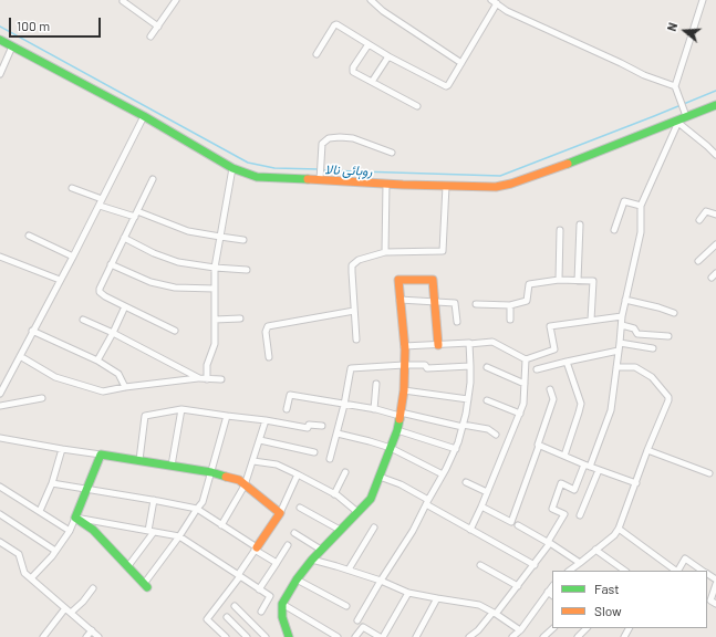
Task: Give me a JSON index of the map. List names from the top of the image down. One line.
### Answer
{"water":["روہائی نالا"],"legend":["Fast","Slow"],"scale_bar":"100 m","north":"left"}
